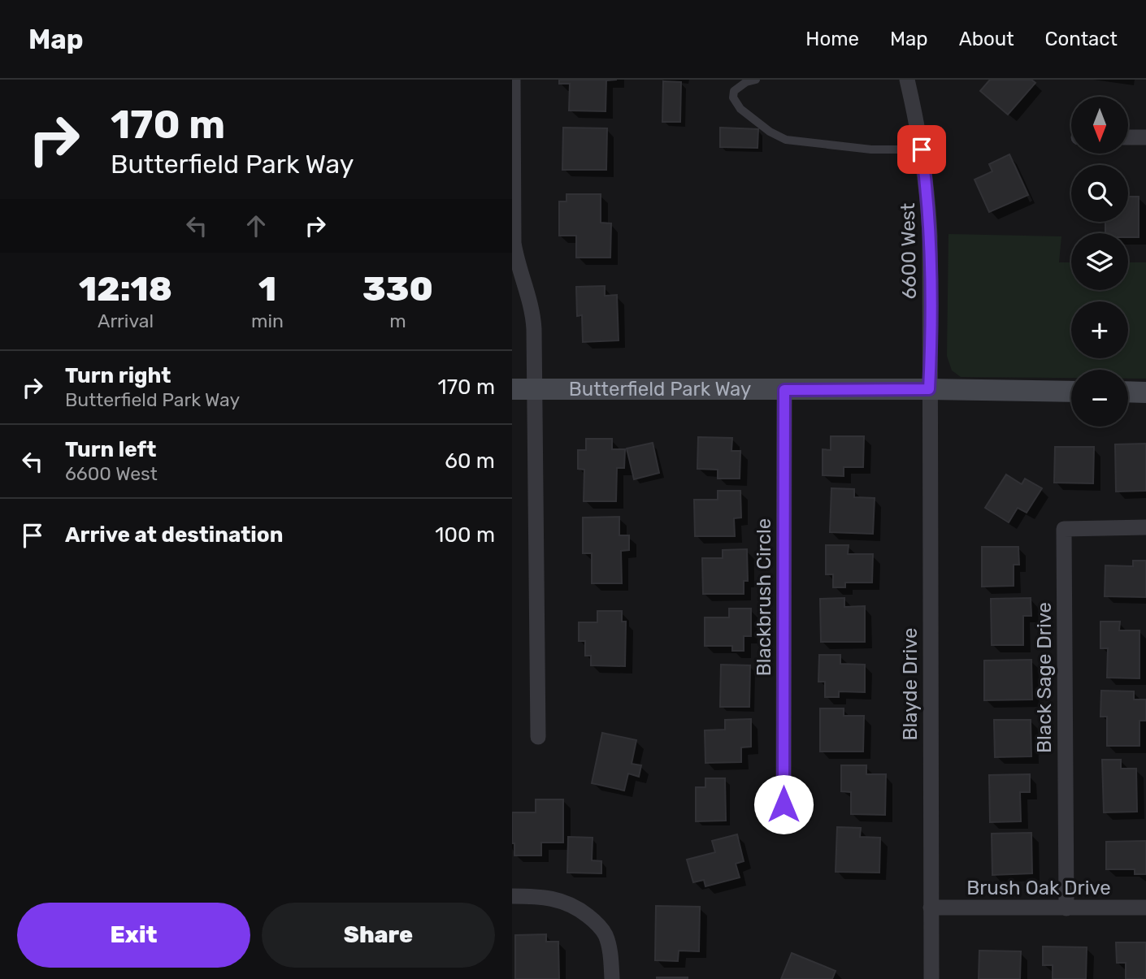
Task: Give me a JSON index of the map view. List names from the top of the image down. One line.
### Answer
{"streets":{"street":["6600 West","Butterfield Park Way","Blackbrush Circle","Black Sage Drive","Blayde Drive","Brush Oak Drive"]},"crossings":[["6600 West","Butterfield Park Way"],["6600 West","Blayde Drive"],["Butterfield Park Way","Blackbrush Circle"],["Butterfield Park Way","Blayde Drive"],["Black Sage Drive","Brush Oak Drive"],["Blayde Drive","Brush Oak Drive"]],"north":"bottom","page":{"header":"Map","nav":["Home","Map","About","Contact"],"turn":["170 m","Butterfield Park Way"],"map_buttons":["+","−"],"eta":["12:18","Arrival","1","min","330","m"],"list":[{"name":"Turn right","note":"Butterfield Park Way","value":"170 m"},{"name":"Turn left","note":"6600 West","value":"60 m"},{"name":"Arrive at destination","value":"100 m"}],"buttons":["Exit","Share"]}}
